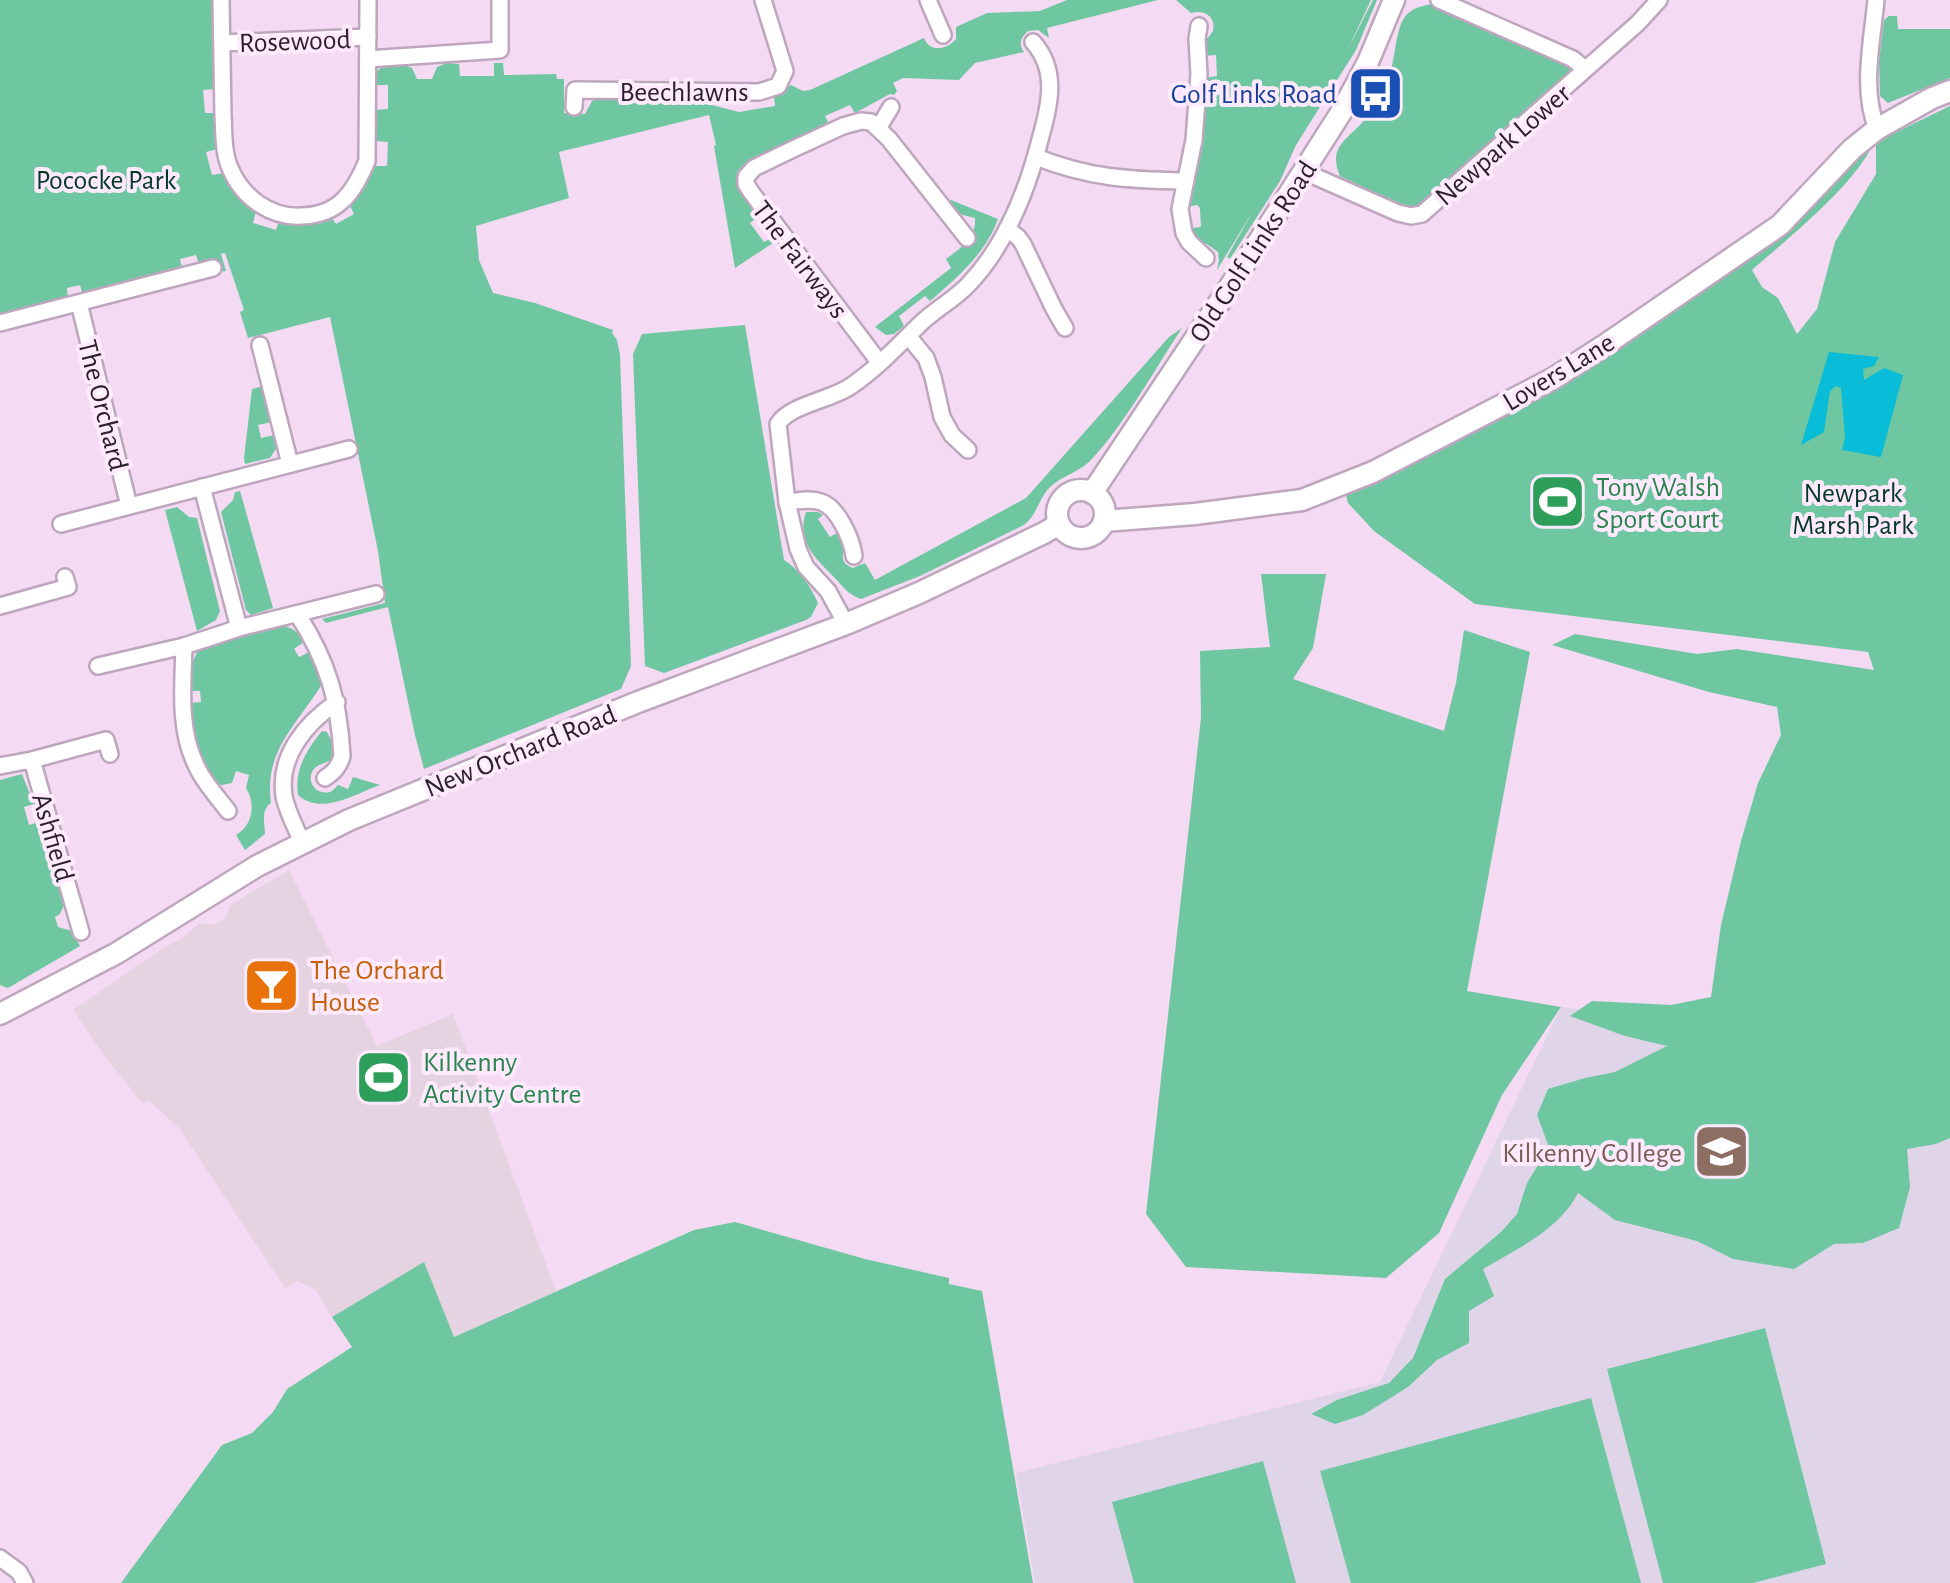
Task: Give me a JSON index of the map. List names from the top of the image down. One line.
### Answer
{"streets":{"street":["Rosewood","Beechlawns","Newpark Lower","Old Golf Links Road","The Fairways","Lovers Lane","The Orchard","New Orchard Road","Ashfield"]},"crossings":[["Newpark Lower","Old Golf Links Road"],["Old Golf Links Road","Lovers Lane"],["Old Golf Links Road","New Orchard Road"],["Lovers Lane","New Orchard Road"]],"parks":["Pococke Park","Newpark Marsh Park"],"places":{"bus stop":["Golf Links Road"],"sports":["Tony Walsh Sport Court","Kilkenny Activity Centre"],"bar":["The Orchard House"],"school or university":["Kilkenny College"]}}
